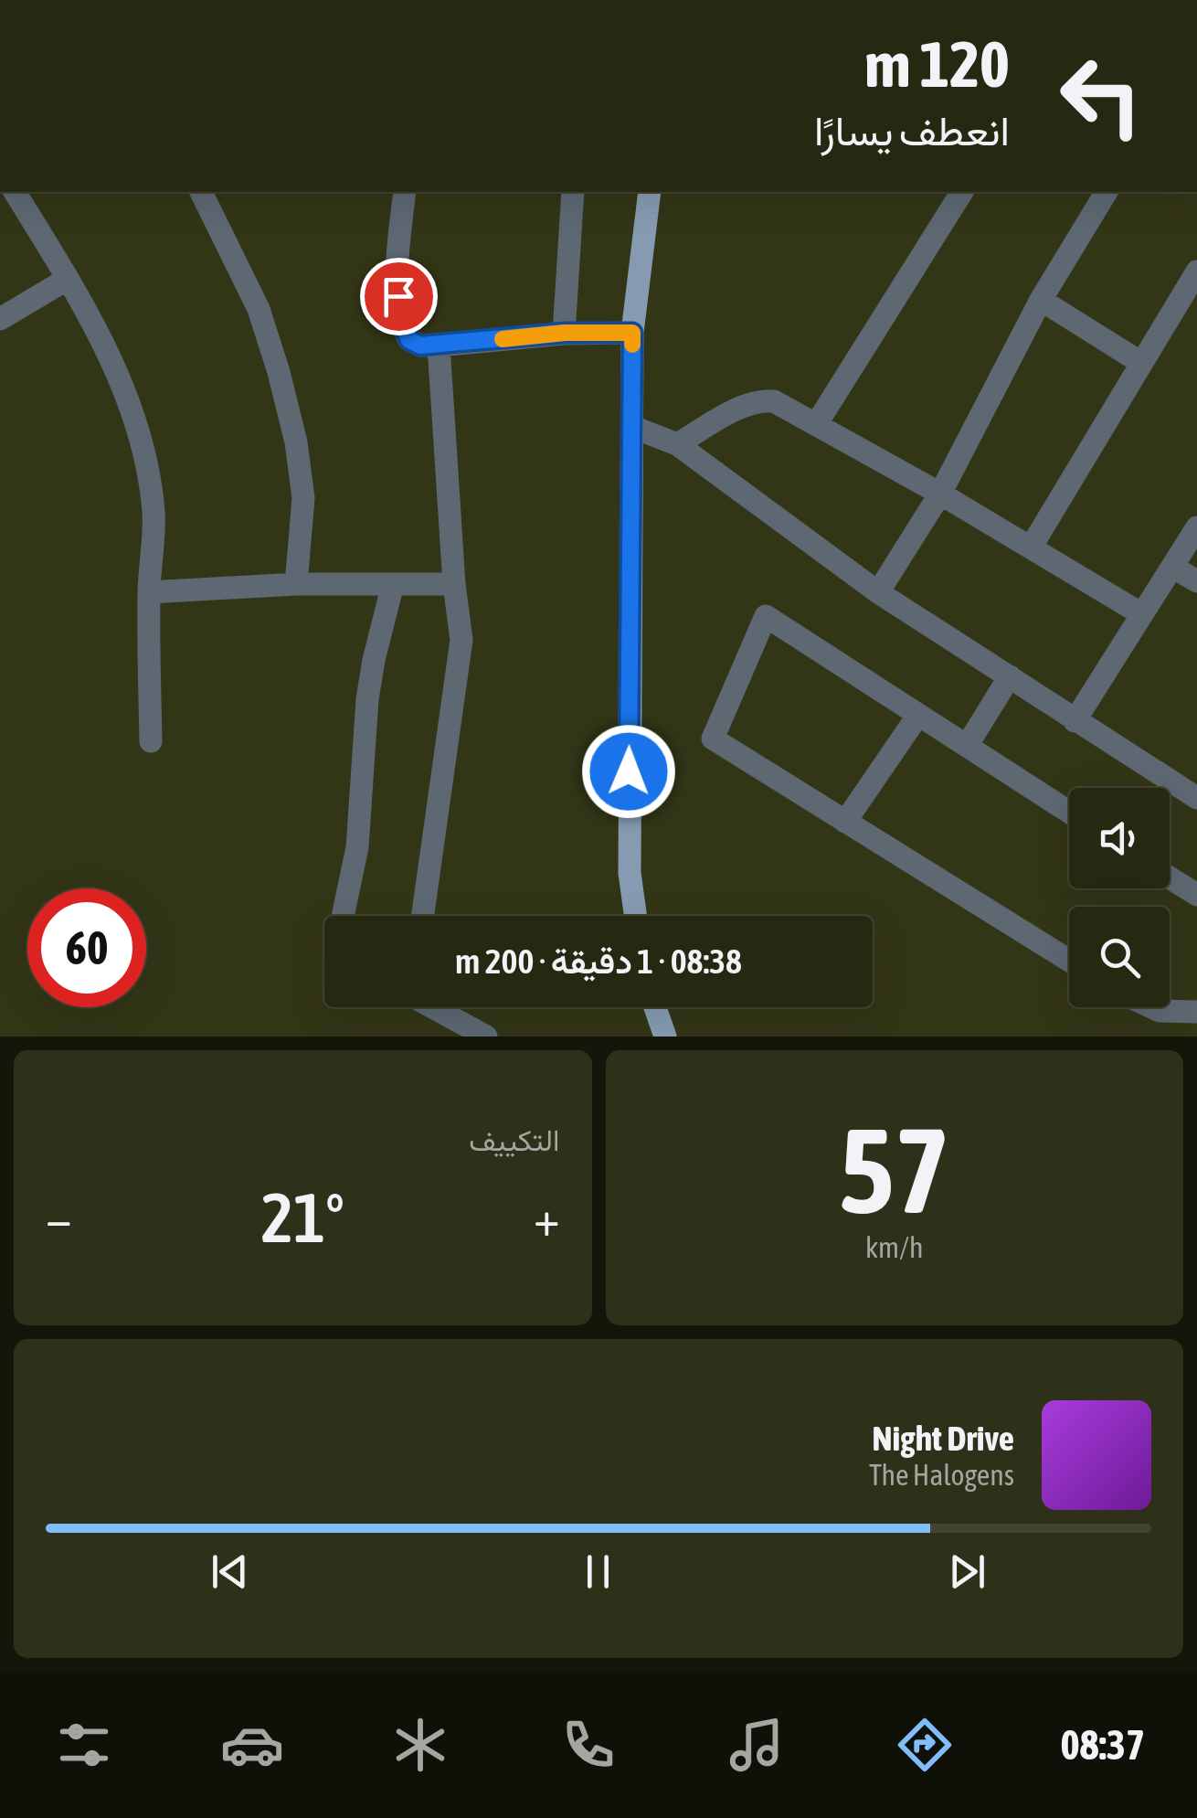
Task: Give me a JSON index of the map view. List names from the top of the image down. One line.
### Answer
{"page":{"turn":["120 m","انعطف يسارًا"],"limit":"60","trip":"08:38 · 1 دقيقة · 200 m","tile":[["57","km/h"],"التكييف"],"heat":["−","21°","+"],"song":["Night Drive","The Halogens"],"tabs":"08:37"}}
